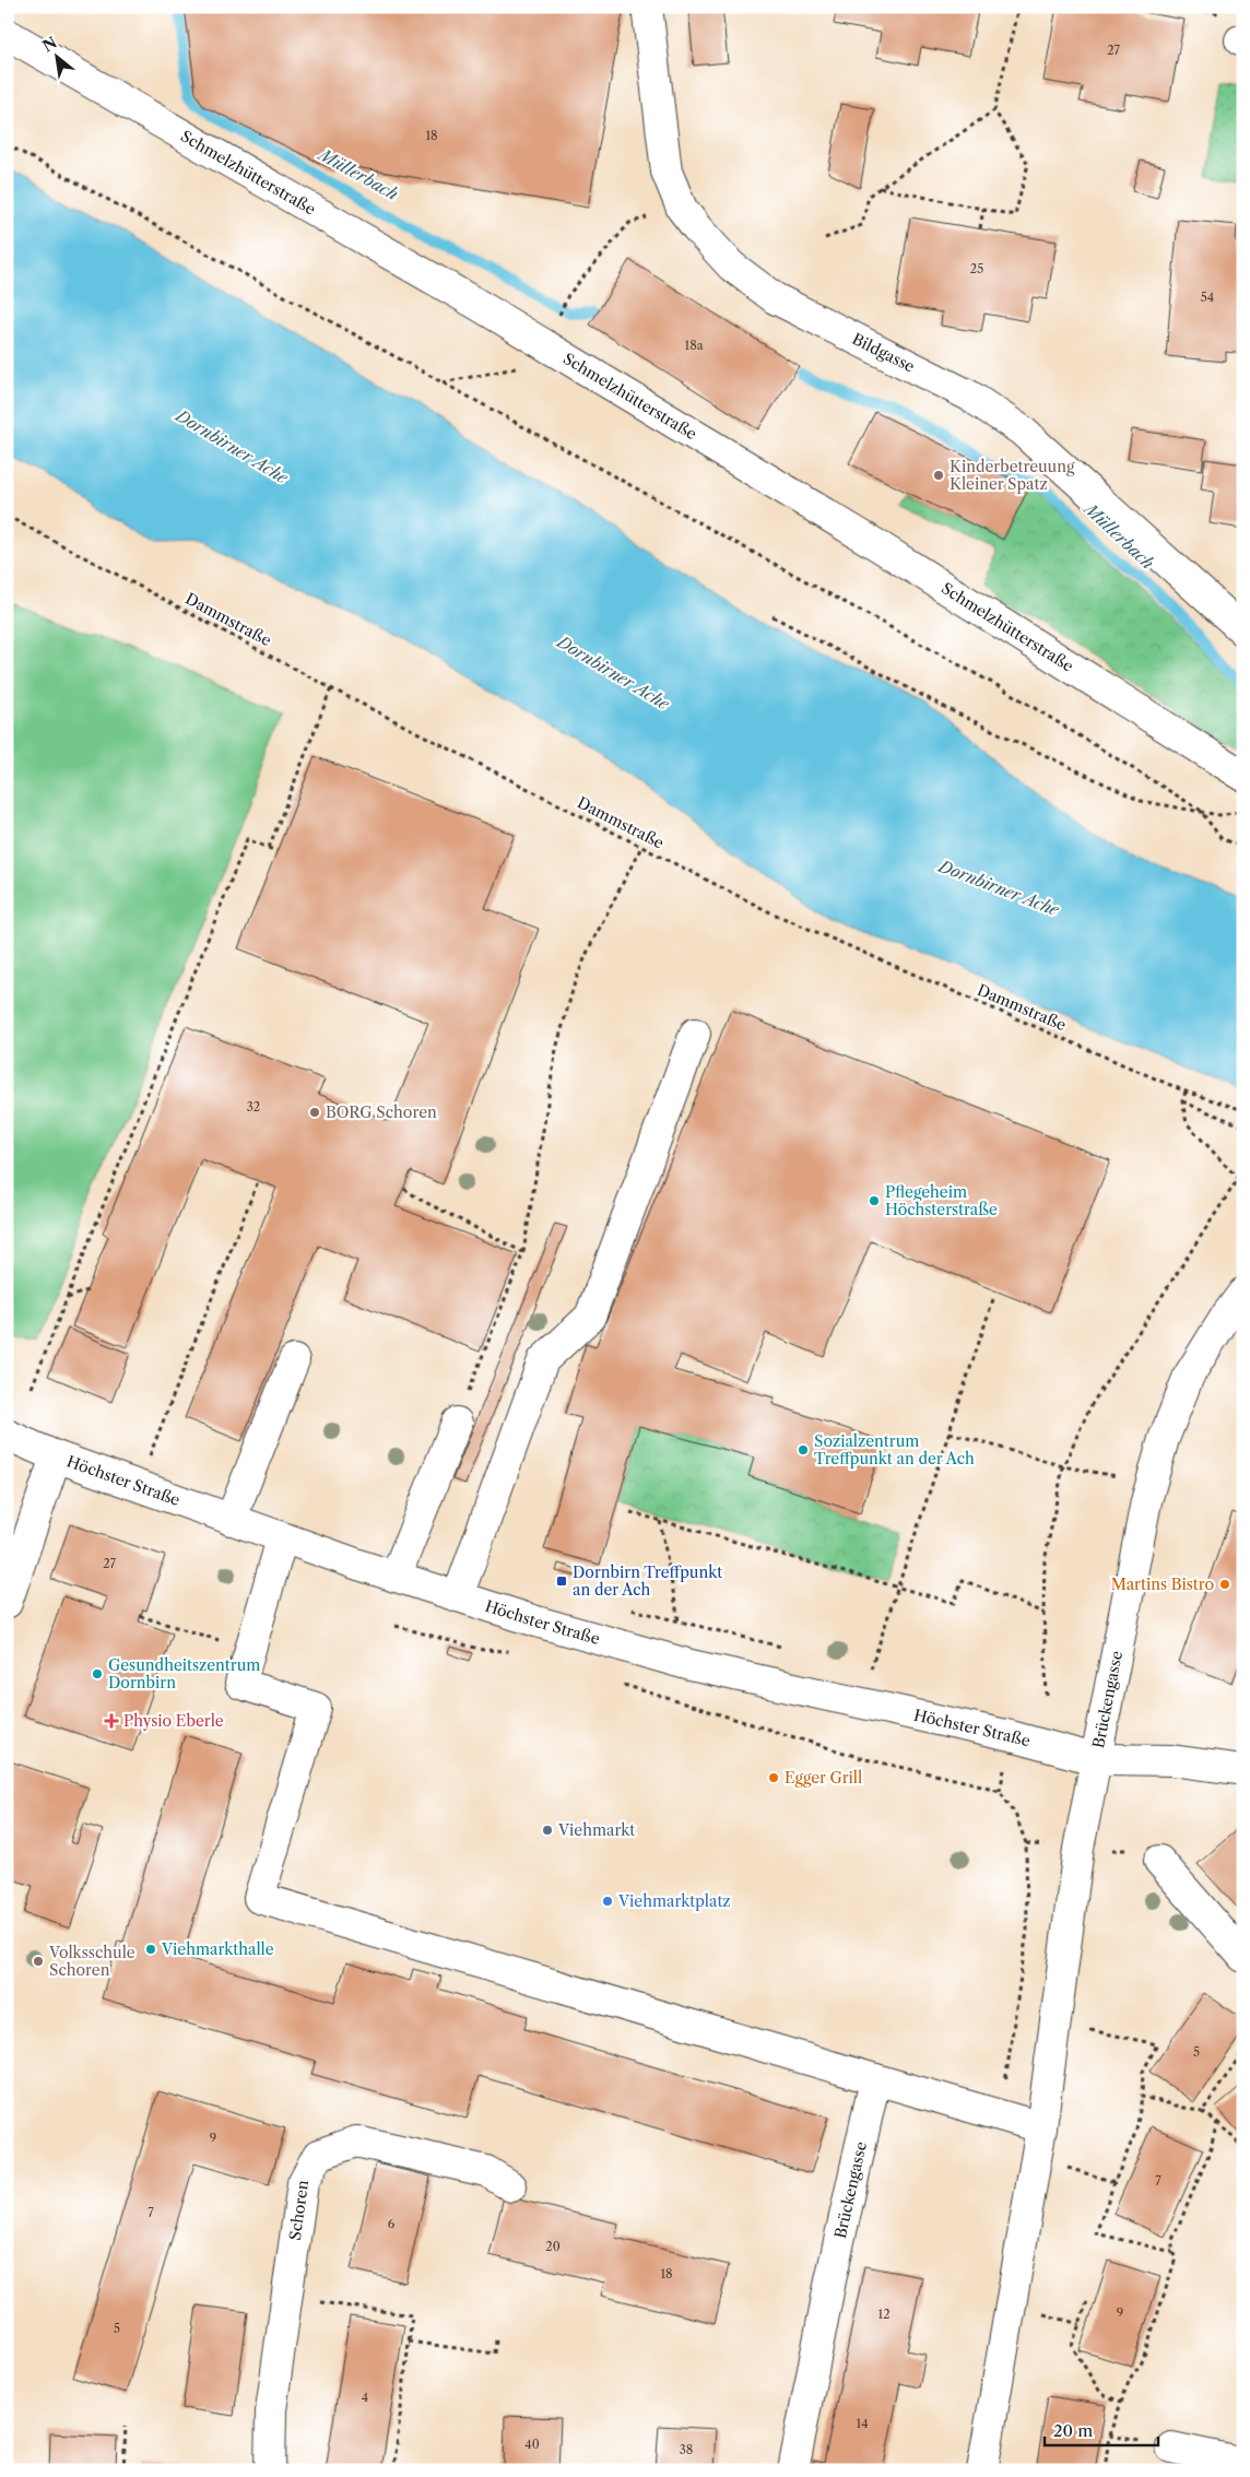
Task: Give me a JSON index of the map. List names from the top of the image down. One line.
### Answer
{"streets":{"street":["Schmelzhütterstraße","Bildgasse","Höchster Straße","Brückengasse","Schoren"],"path":["Dammstraße"]},"crossings":[["Höchster Straße","Brückengasse"]],"water":["Müllerbach","Dornbirner Ache"],"places":{"other":["Kinderbetreuung Kleiner Spatz","BORG Schoren","Pflegeheim Höchsterstraße","Sozialzentrum Treffpunkt an der Ach","Martins Bistro","Gesundheitszentrum Dornbirn","Egger Grill","Viehmarkt","Viehmarktplatz","Viehmarkthalle","Volksschule Schoren"],"transit":["Dornbirn Treffpunkt an der Ach"],"health":["Physio Eberle"]},"house_numbers":["27","18","25","54","18a","32","27","5","9","7","7","6","20","18","9","12","5","4","14","40","38"],"scale_bar":"20 m","north":"top left"}
